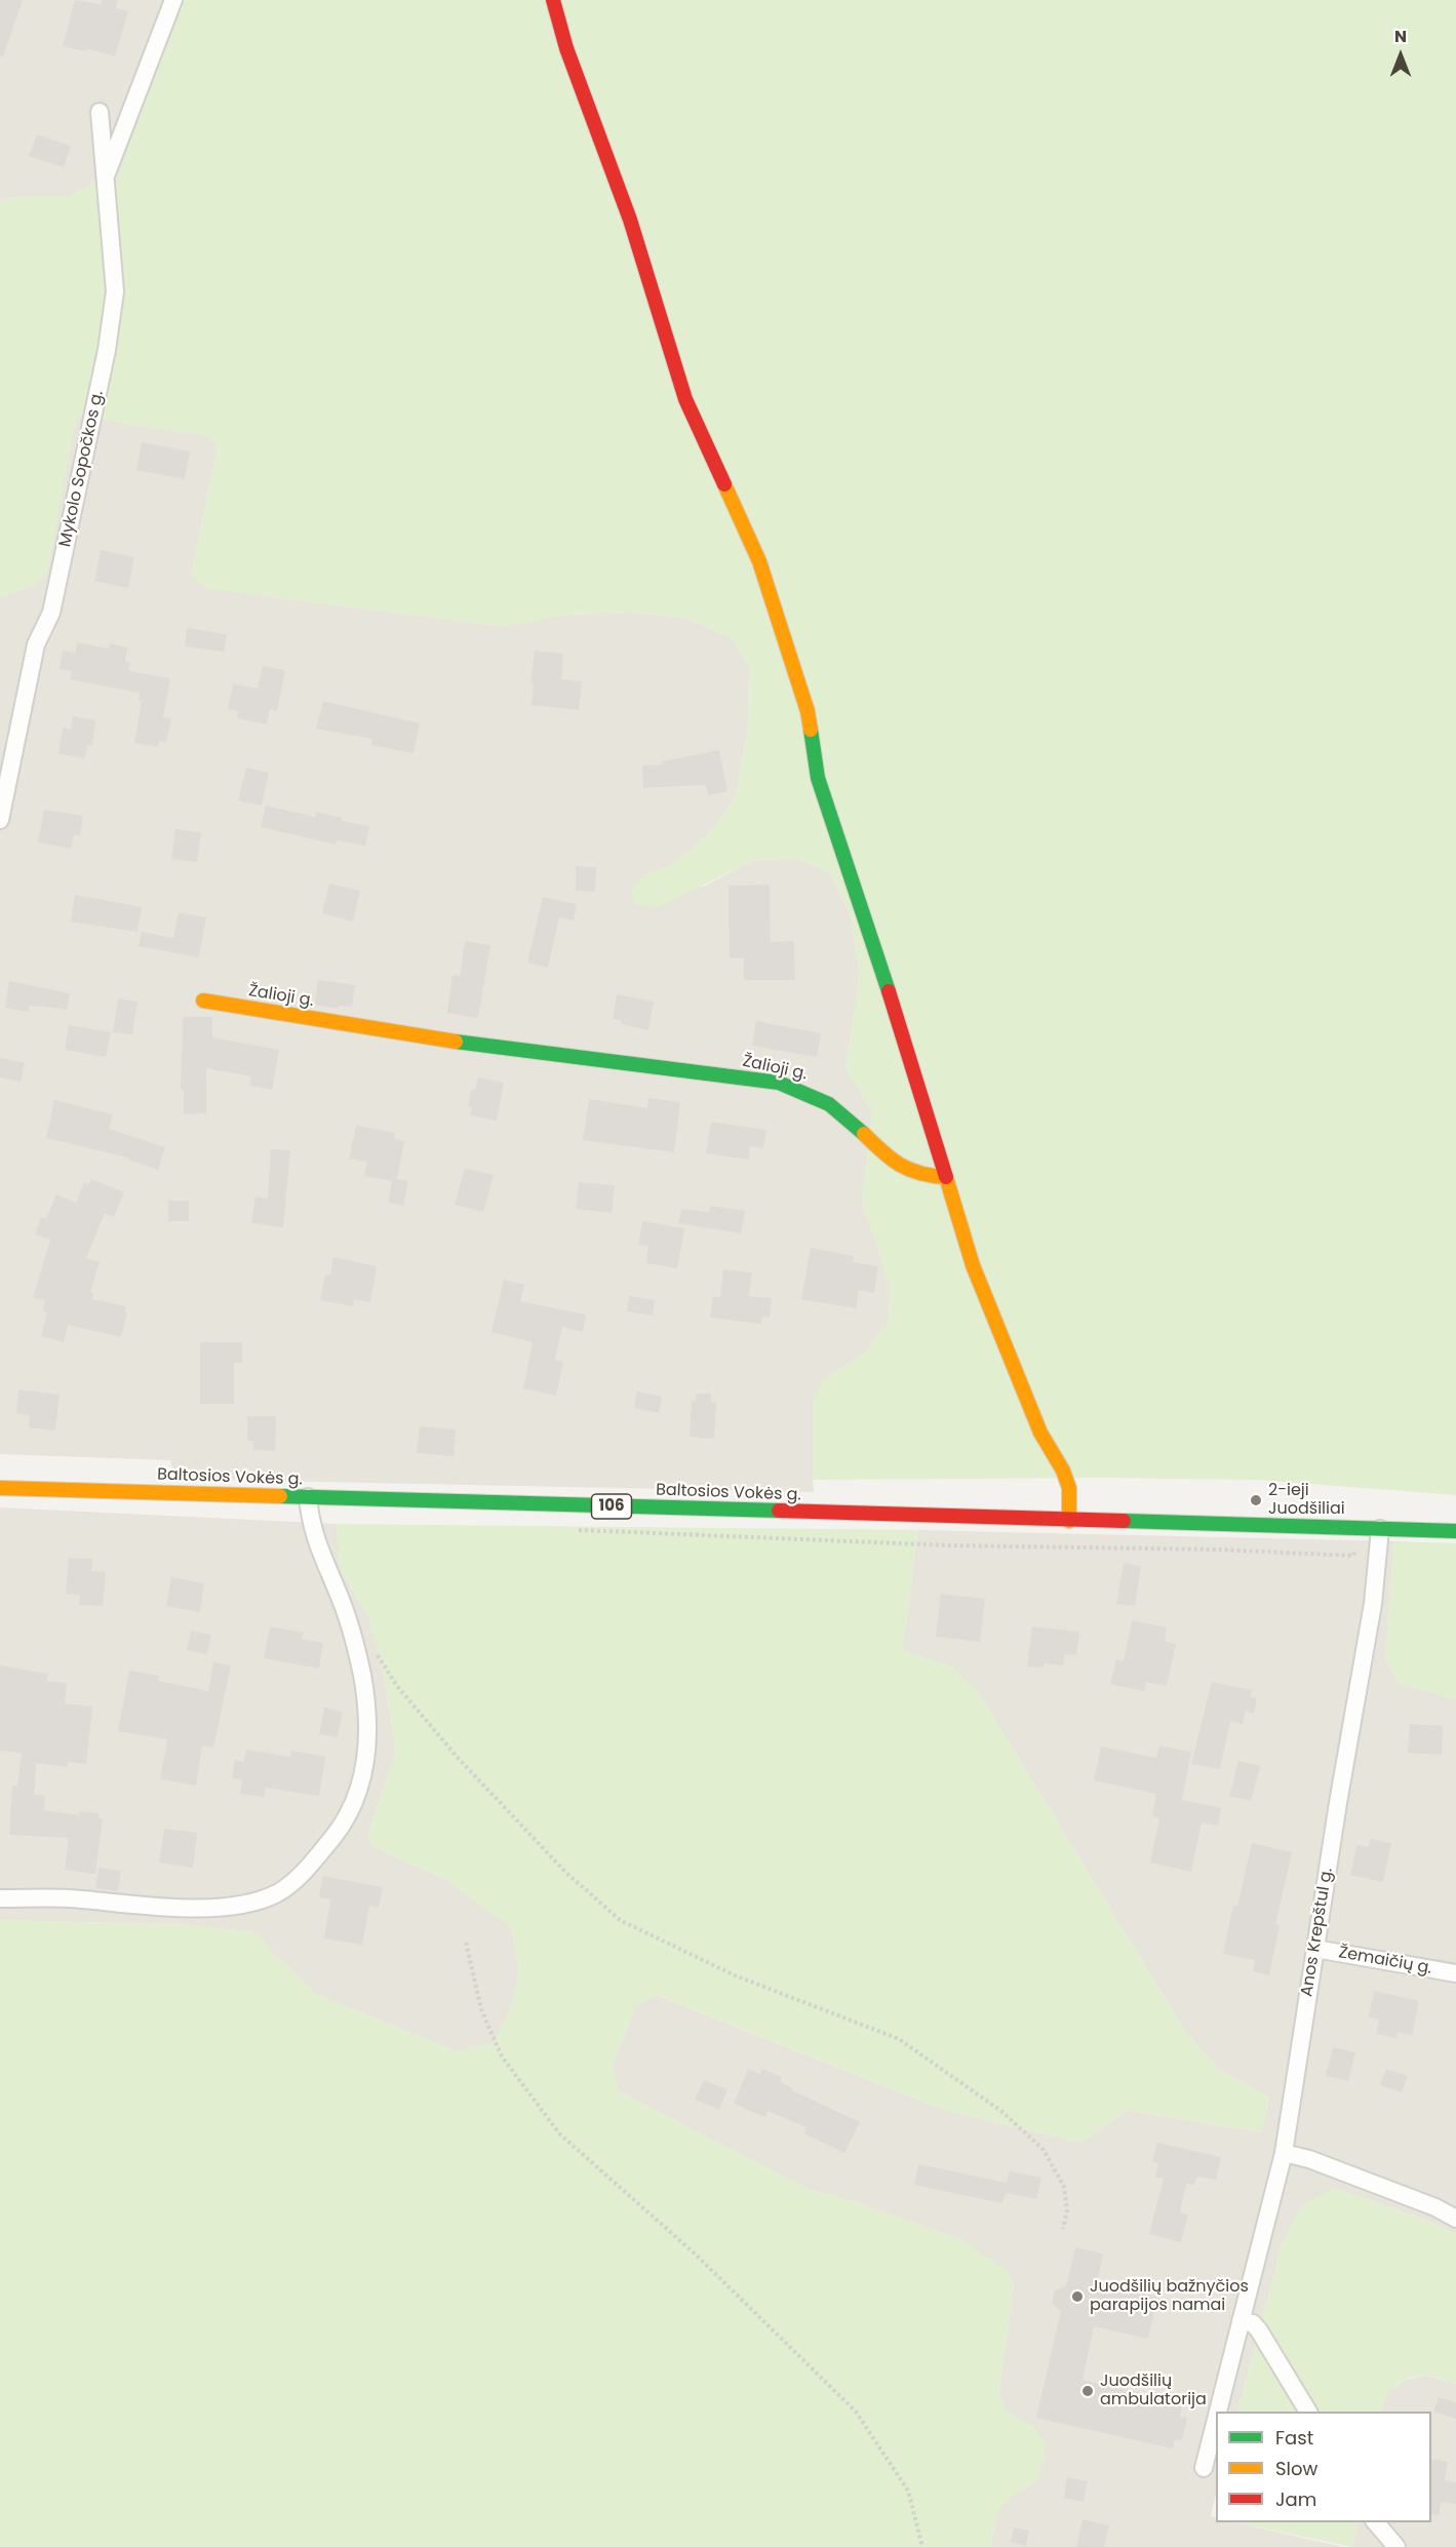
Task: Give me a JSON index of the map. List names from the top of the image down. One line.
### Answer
{"streets":{"street":["Mykolo Sopočkos g.","Žalioji g.","Baltosios Vokės g.","106","Anos Krepštul g.","Žemaičių g."]},"crossings":[["Baltosios Vokės g.","Anos Krepštul g."],["Anos Krepštul g.","Žemaičių g."]],"places":["2-ieji Juodšiliai","Juodšilių bažnyčios parapijos namai","Juodšilių ambulatorija"],"legend":["Fast","Slow","Jam"],"north":"top"}
